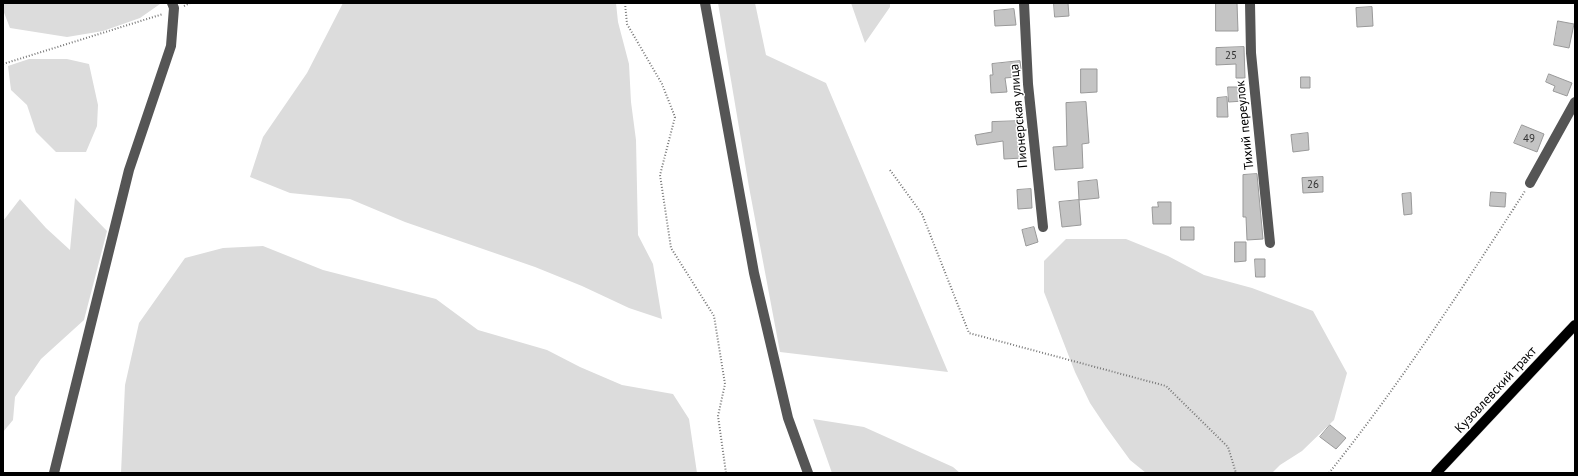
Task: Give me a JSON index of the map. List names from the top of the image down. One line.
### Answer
{"streets":{"main road":["Кузовлевский тракт"],"street":["Пионерская улица","Тихий переулок"]},"house_numbers":["25","49","26"]}
